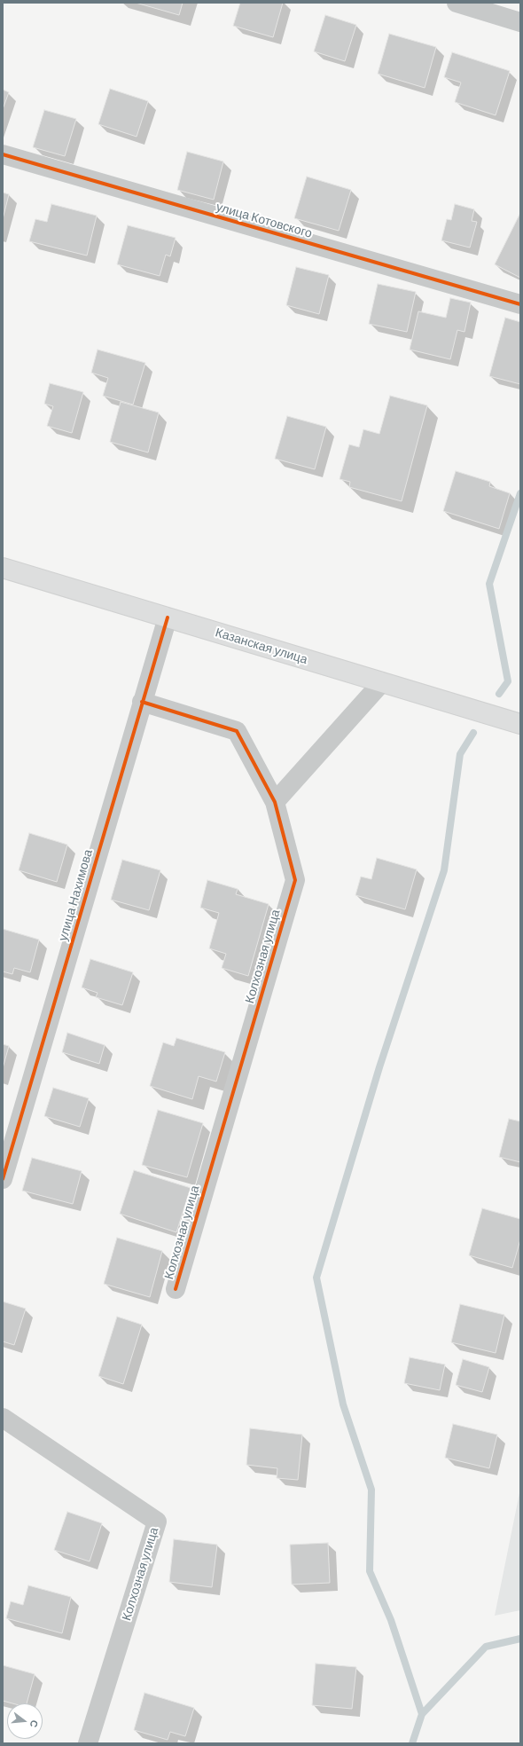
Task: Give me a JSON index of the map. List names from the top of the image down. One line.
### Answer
{"streets":{"street":["улица Котовского","Казанская улица","улица Нахимова","Колхозная улица"]},"crossings":[["Казанская улица","улица Нахимова"],["улица Нахимова","Колхозная улица"]],"north":"right"}
